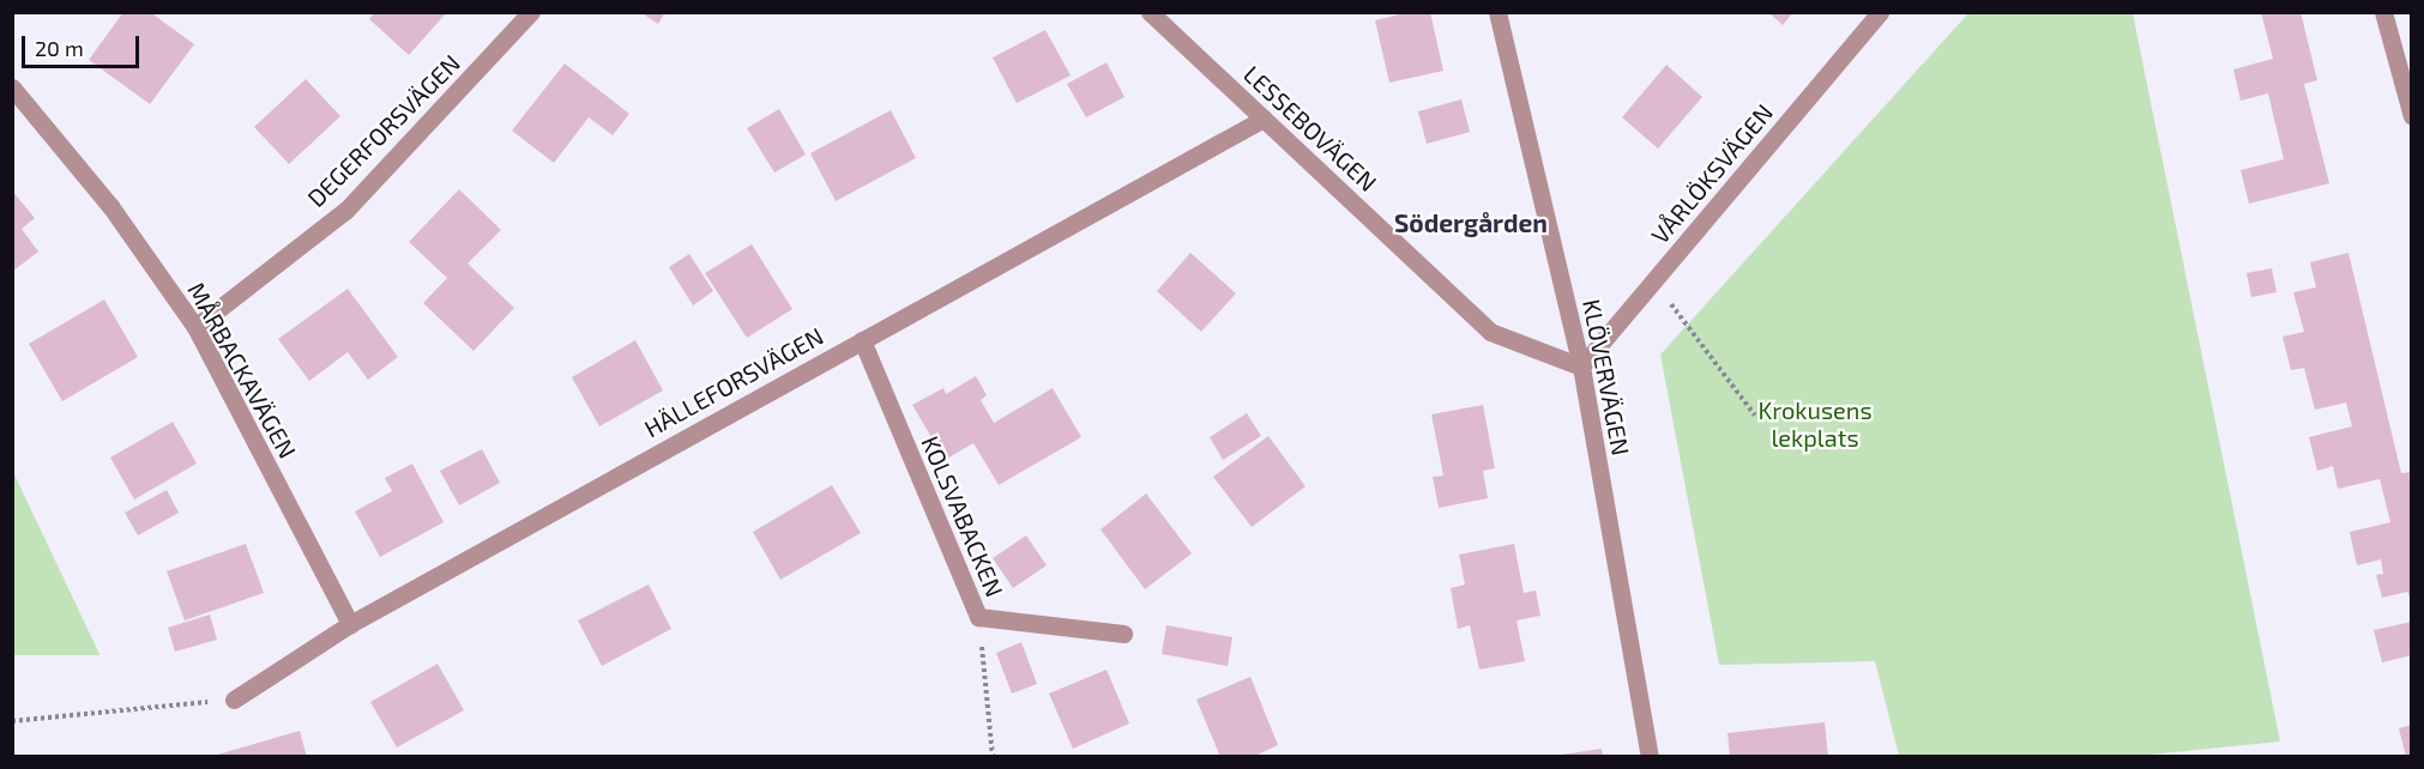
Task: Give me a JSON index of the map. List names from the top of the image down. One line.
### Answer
{"streets":{"street":["LESSEBOVÄGEN","DEGERFORSVÄGEN","VÅRLÖKSVÄGEN","MÅRBACKAVÄGEN","KLÖVERVÄGEN","HÄLLEFORSVÄGEN","KOLSVABACKEN"]},"crossings":[["LESSEBOVÄGEN","VÅRLÖKSVÄGEN"],["LESSEBOVÄGEN","KLÖVERVÄGEN"],["LESSEBOVÄGEN","HÄLLEFORSVÄGEN"],["DEGERFORSVÄGEN","MÅRBACKAVÄGEN"],["VÅRLÖKSVÄGEN","KLÖVERVÄGEN"],["MÅRBACKAVÄGEN","HÄLLEFORSVÄGEN"],["HÄLLEFORSVÄGEN","KOLSVABACKEN"]],"districts":["Södergården"],"parks":["Krokusens lekplats"],"scale_bar":"20 m"}
